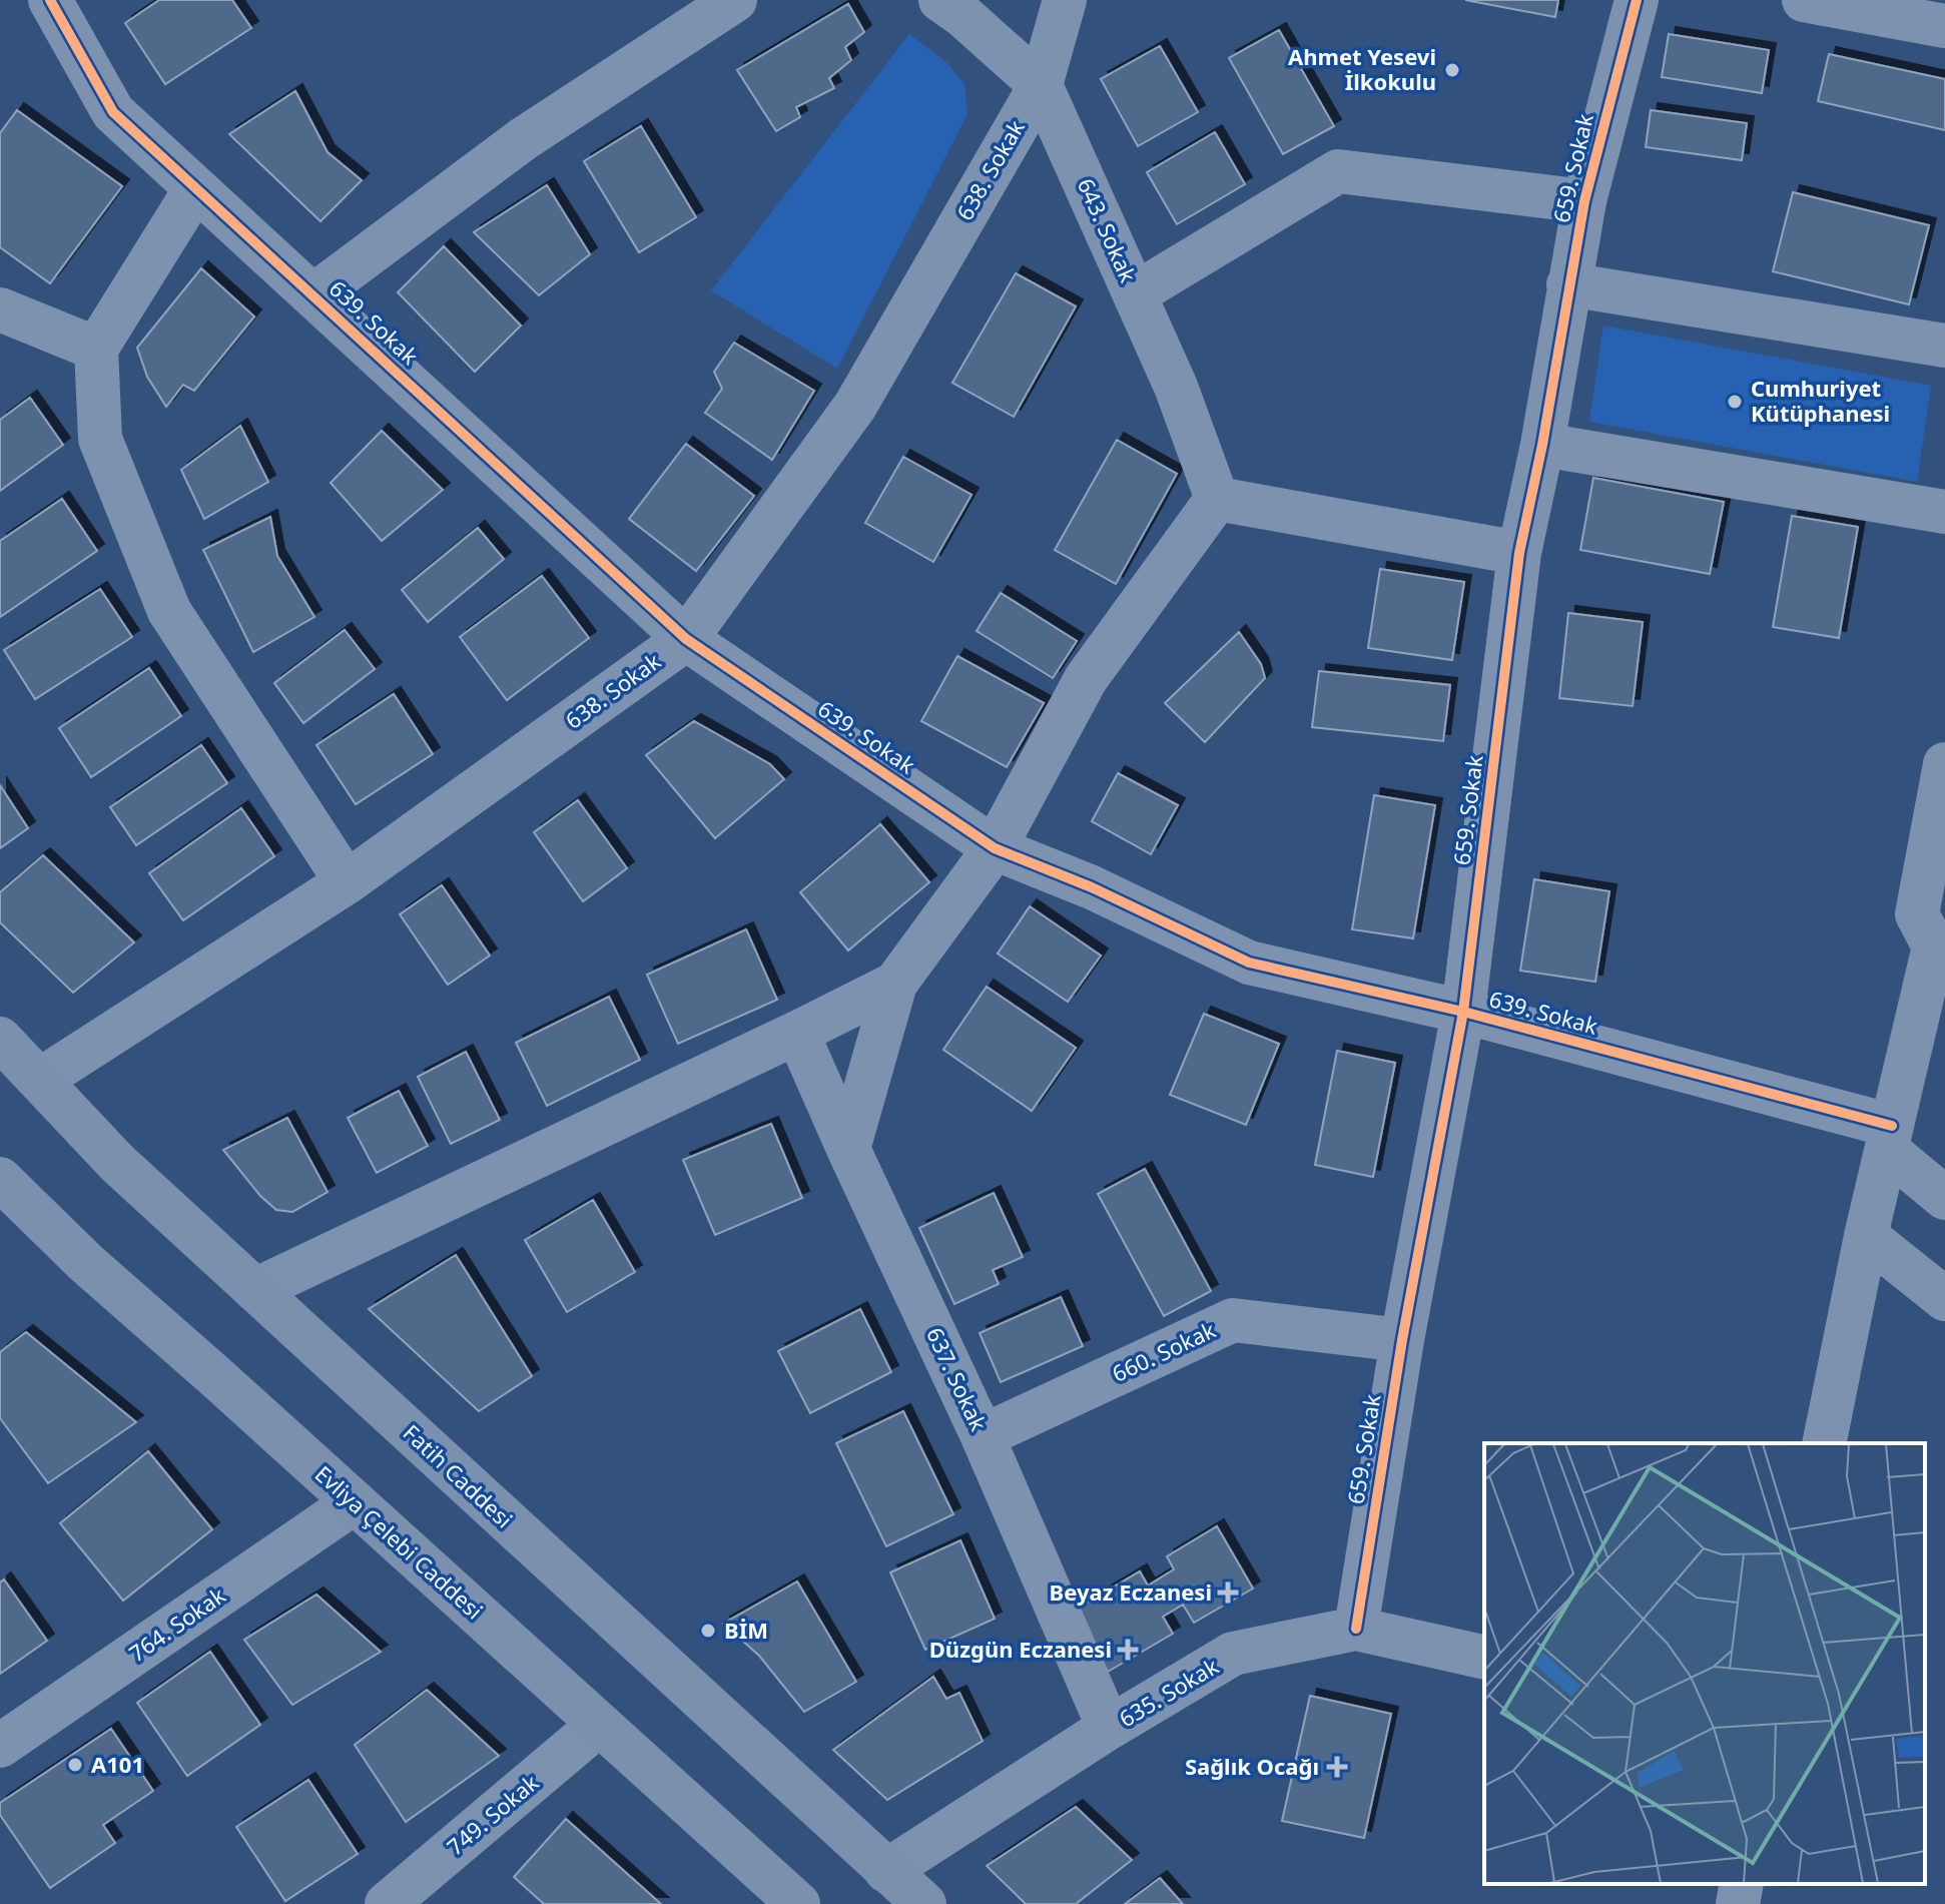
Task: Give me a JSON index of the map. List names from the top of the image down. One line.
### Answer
{"streets":{"main road":["Fatih Caddesi","Evliya Çelebi Caddesi"],"street":["659. Sokak","638. Sokak","643. Sokak","639. Sokak","660. Sokak","637. Sokak","764. Sokak","635. Sokak","749. Sokak"]},"crossings":[["659. Sokak","639. Sokak"],["659. Sokak","660. Sokak"],["659. Sokak","635. Sokak"],["638. Sokak","643. Sokak"],["638. Sokak","639. Sokak"],["638. Sokak","Fatih Caddesi"],["660. Sokak","637. Sokak"],["637. Sokak","635. Sokak"],["Fatih Caddesi","635. Sokak"],["Evliya Çelebi Caddesi","764. Sokak"],["Evliya Çelebi Caddesi","749. Sokak"]],"places":{"other":["Ahmet Yesevi İlkokulu","Cumhuriyet Kütüphanesi","BİM","A101"],"health":["Beyaz Eczanesi","Düzgün Eczanesi","Sağlık Ocağı"]}}
